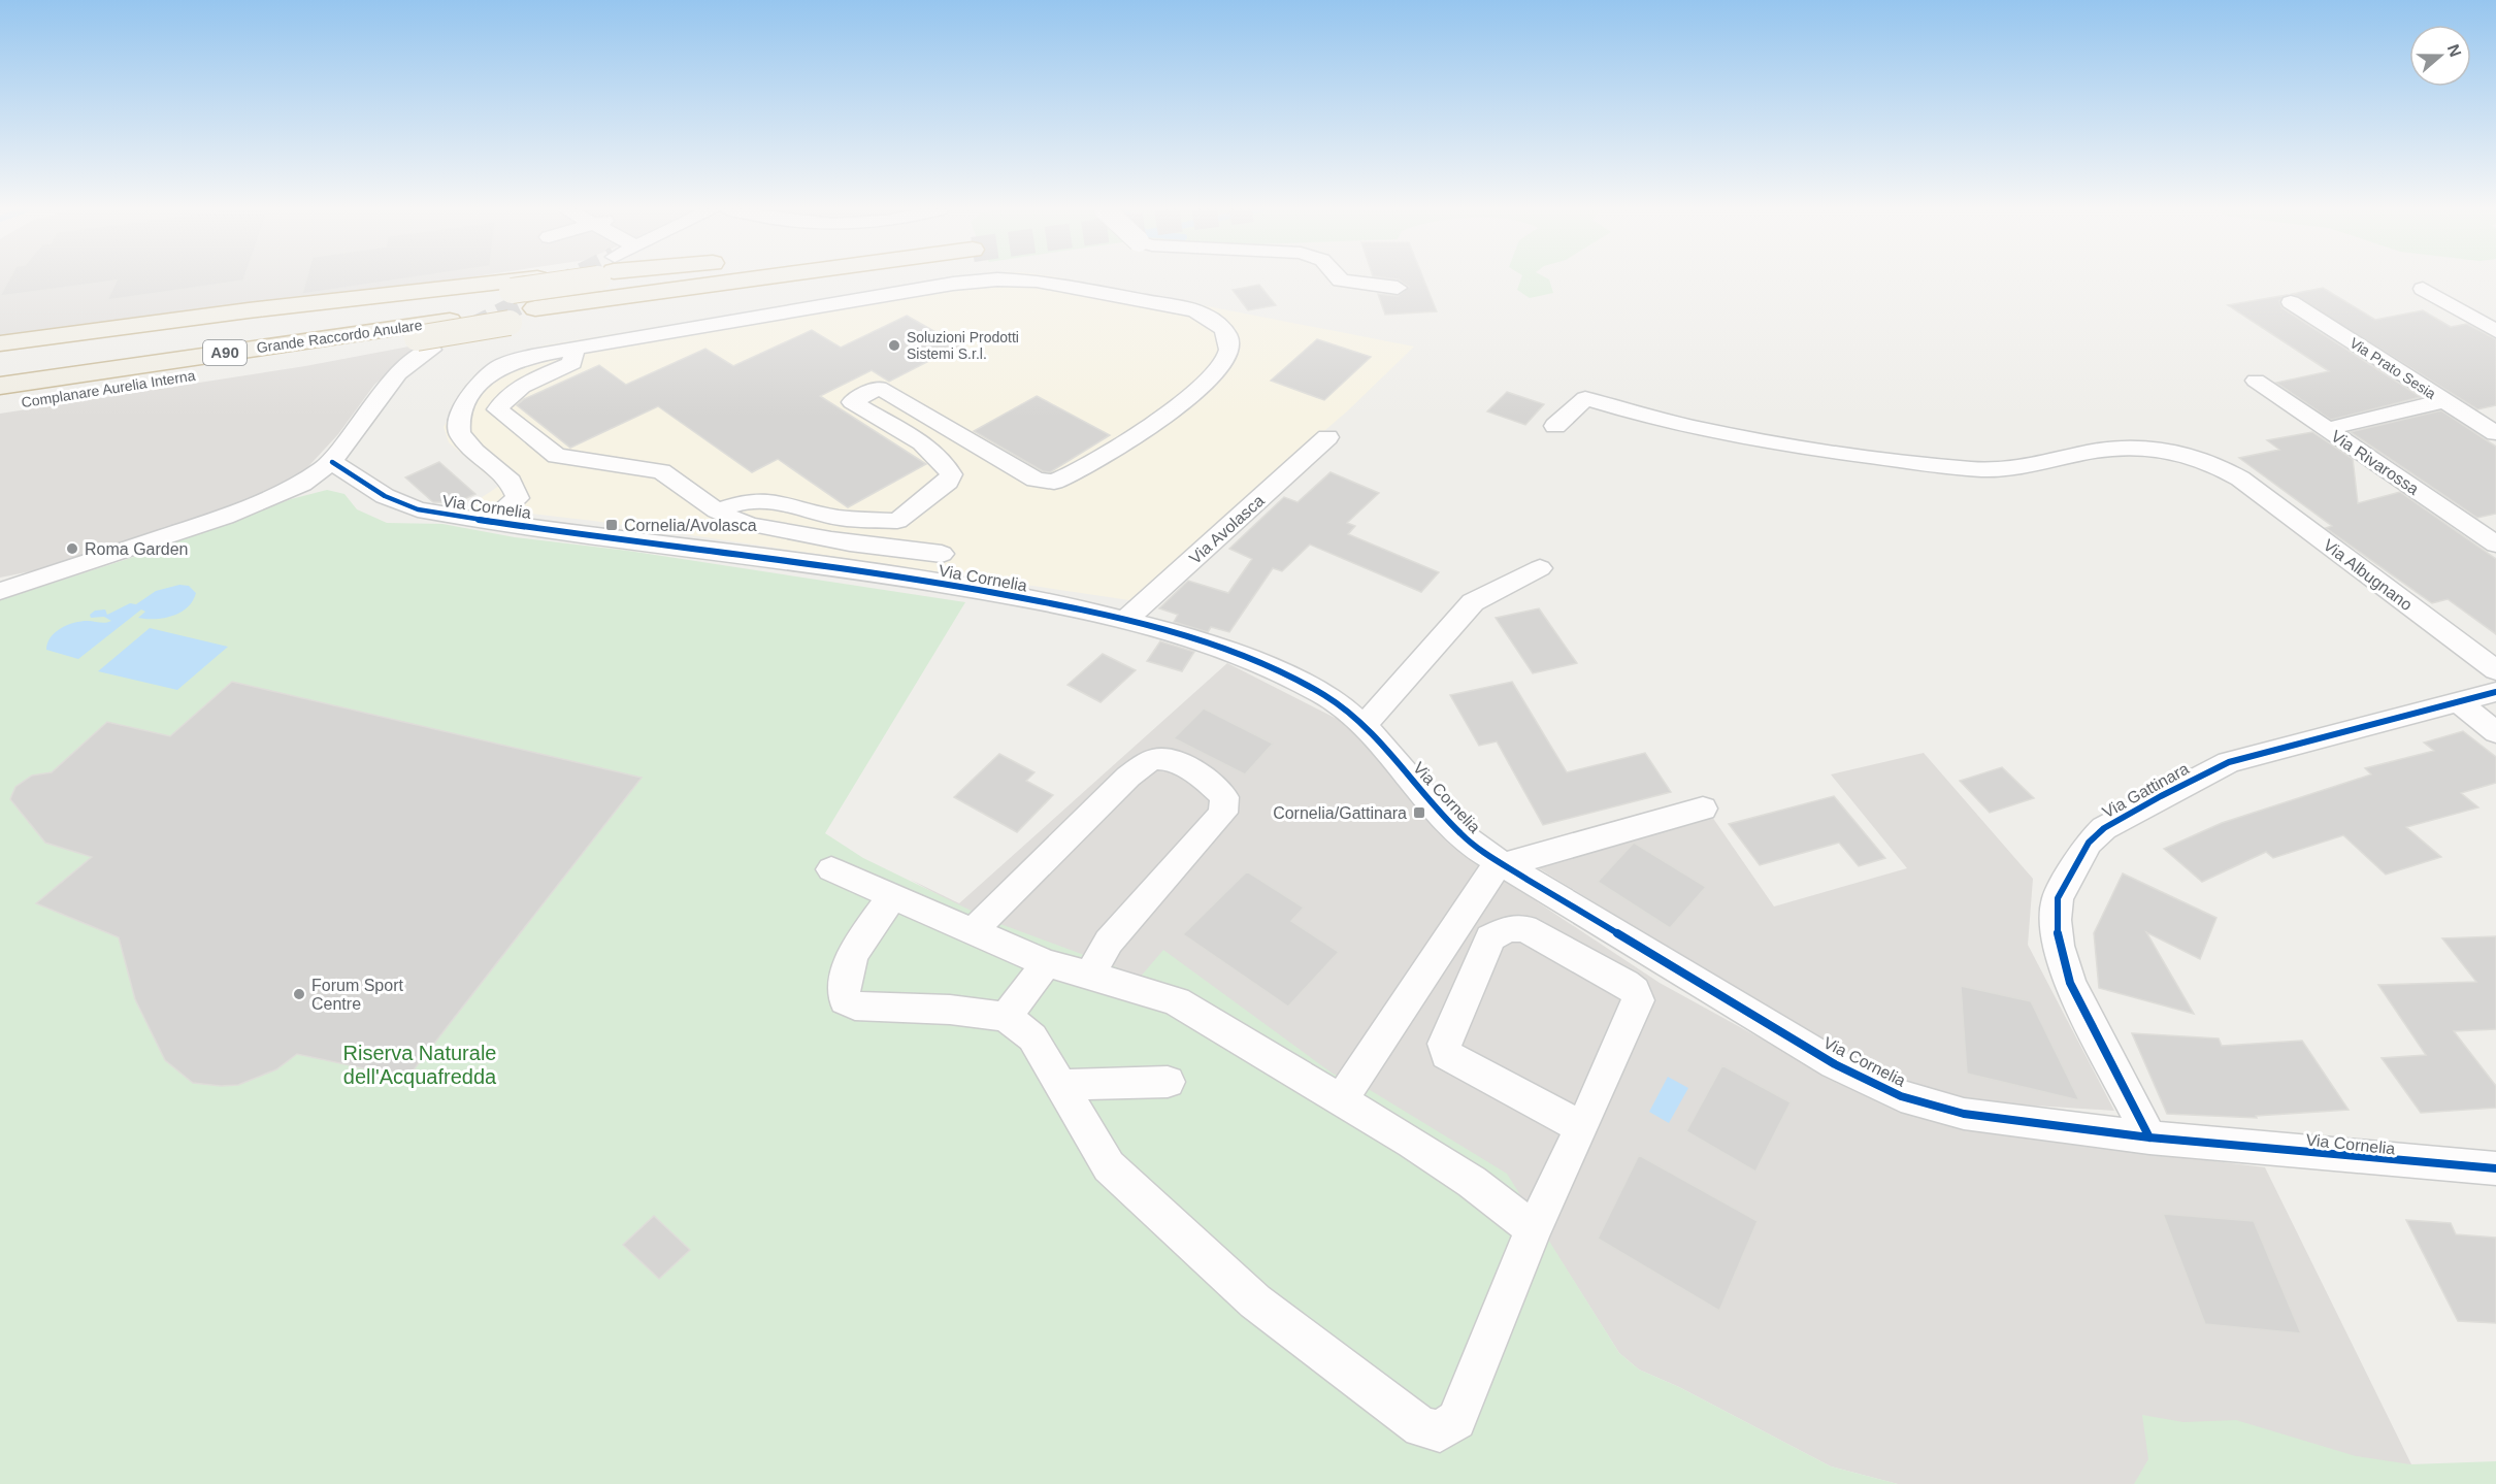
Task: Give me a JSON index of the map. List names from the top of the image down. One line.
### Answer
{"streets":{"highway":["Grande Raccordo Anulare","A90","Complanare Aurelia Interna"],"street":["Via Prato Sesia","Via Rivarossa","Via Cornelia","Via Avolasca","Via Albugnano","Via Gattinara"]},"crossings":[["Grande Raccordo Anulare","Complanare Aurelia Interna"],["Via Cornelia","Via Avolasca"],["Via Cornelia","Via Gattinara"]],"parks":["Riserva Naturale dell'Acquafredda"],"places":{"other":["Soluzioni Prodotti Sistemi S.r.l.","Roma Garden","Forum Sport Centre"],"transit":["Cornelia/Avolasca","Cornelia/Gattinara"]},"north":"right"}
